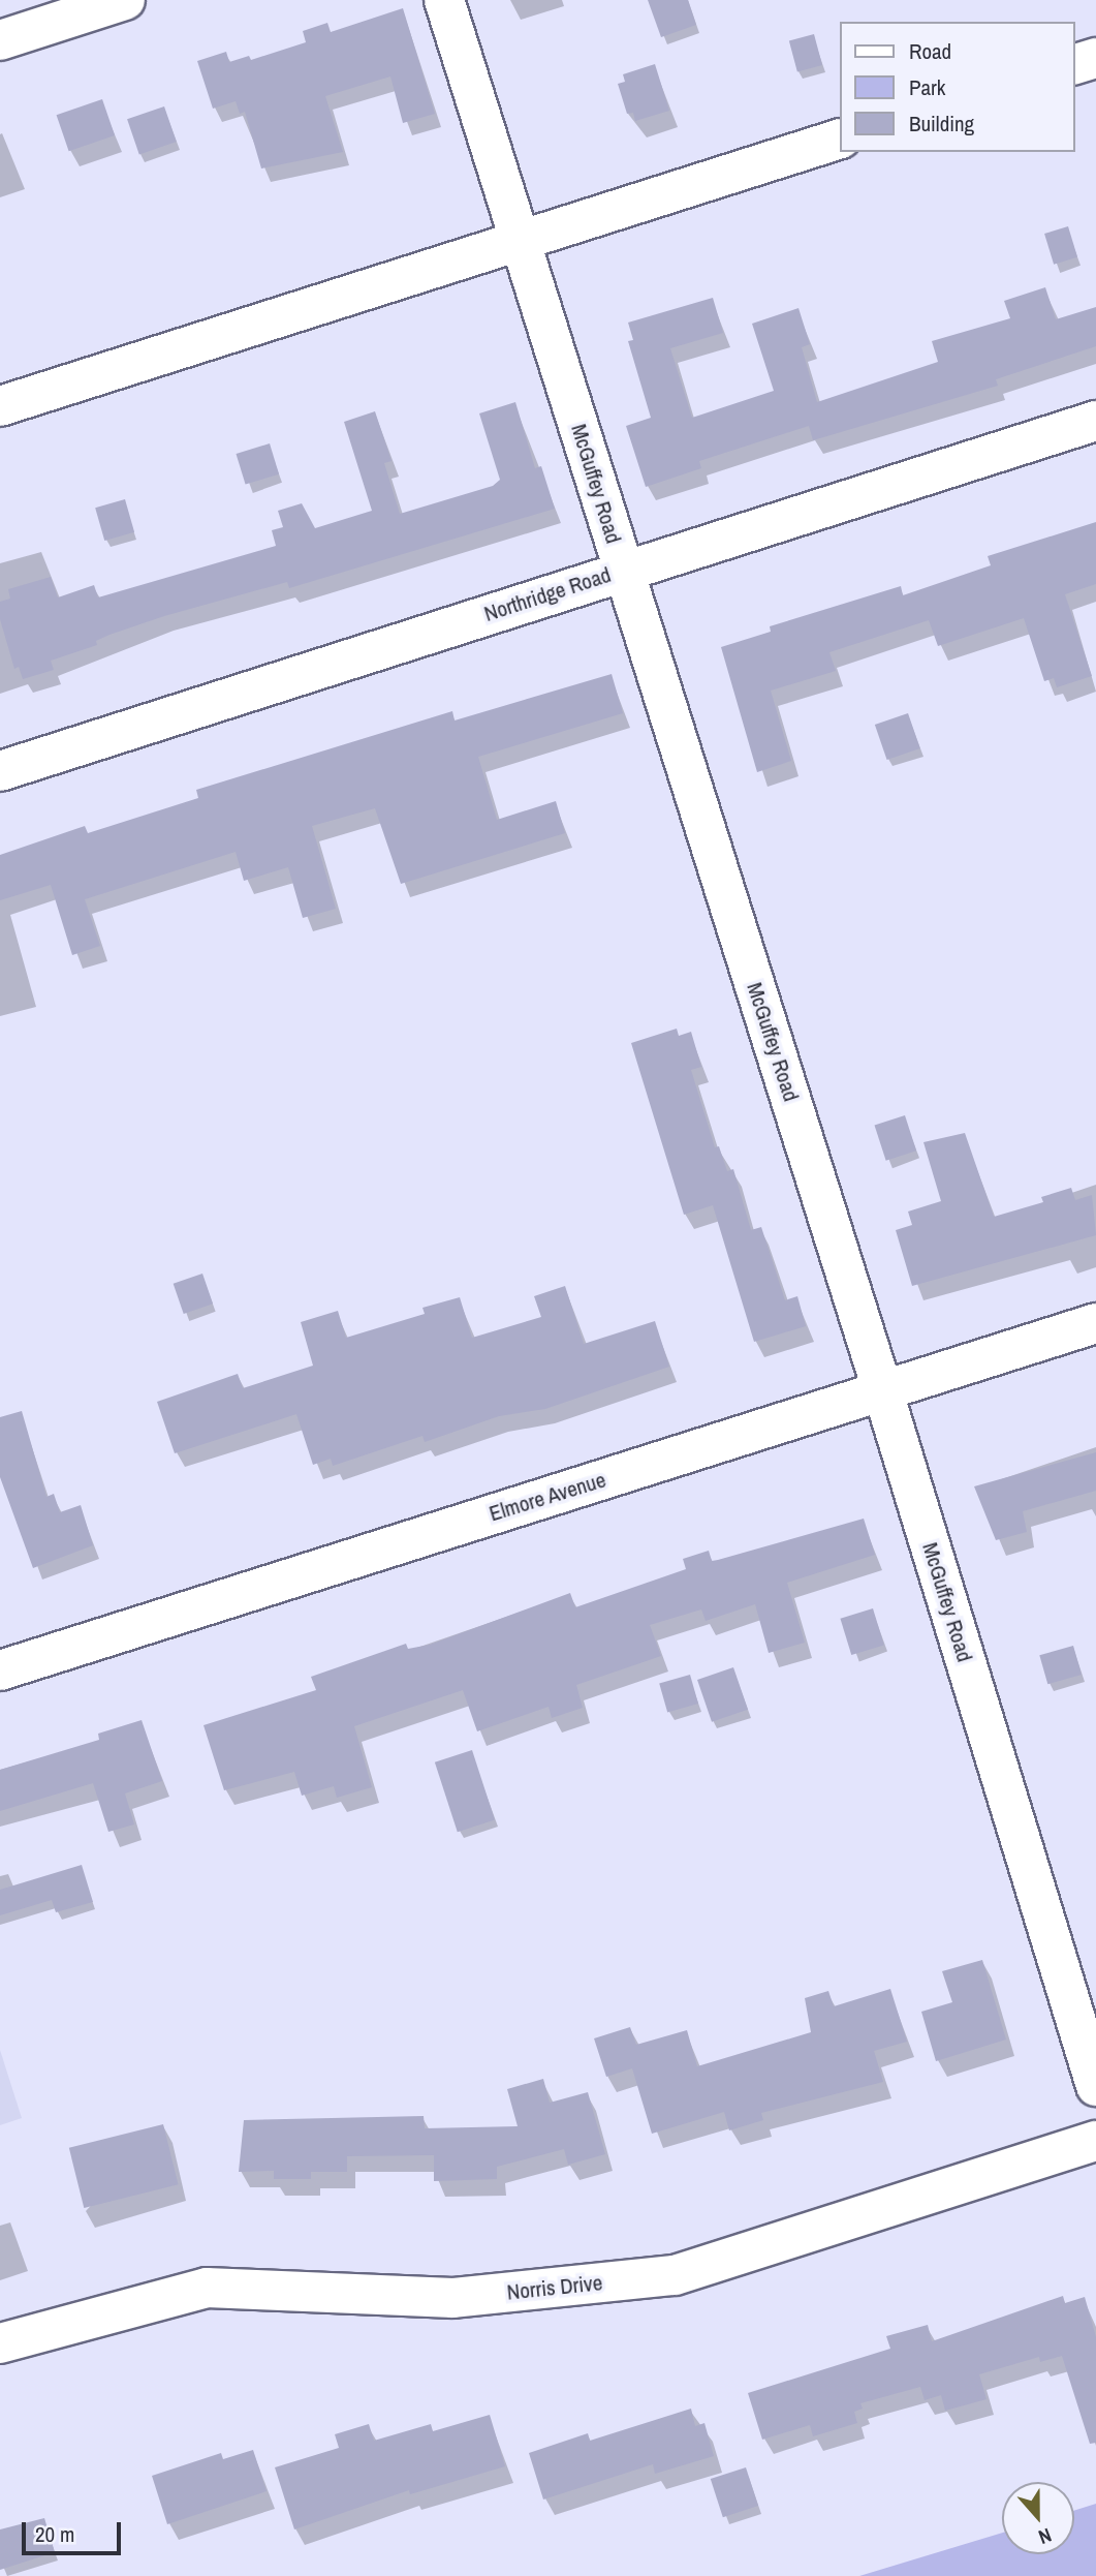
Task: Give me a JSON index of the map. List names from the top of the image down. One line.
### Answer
{"streets":{"street":["McGuffey Road","Northridge Road","Elmore Avenue","Norris Drive"]},"crossings":[["McGuffey Road","Northridge Road"],["McGuffey Road","Elmore Avenue"]],"legend":["Road","Park","Building"],"scale_bar":"20 m","north":"bottom"}
